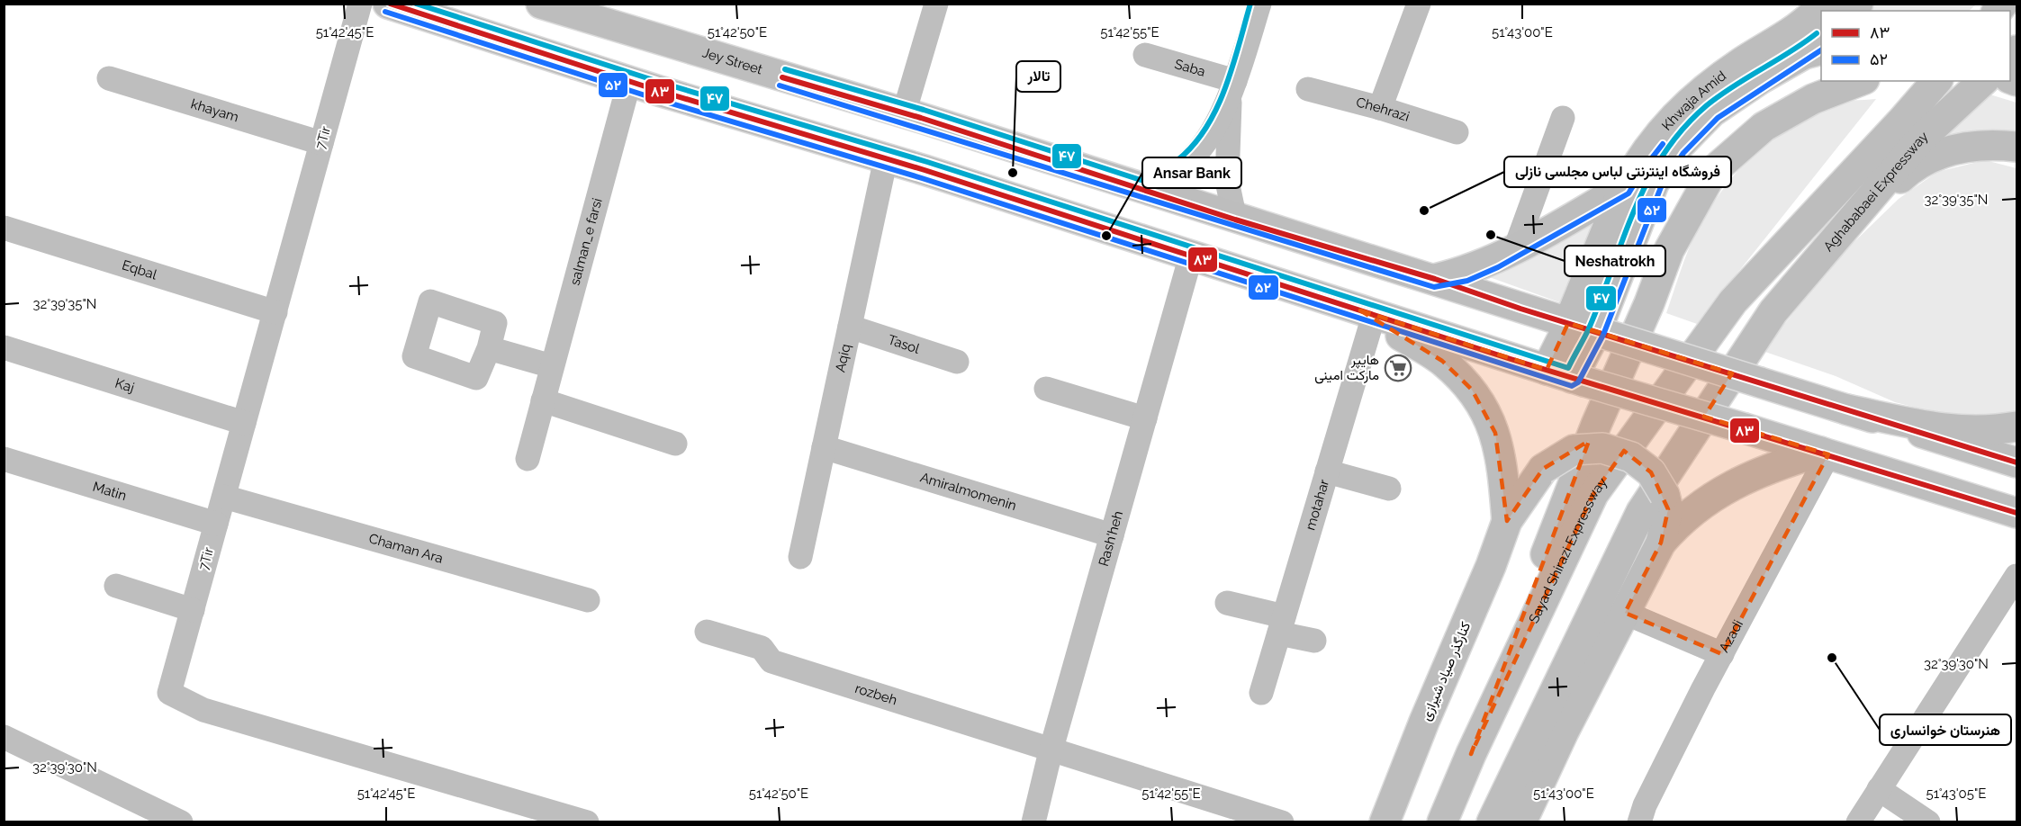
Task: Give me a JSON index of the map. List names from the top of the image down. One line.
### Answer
{"streets":{"main road":["Jey Street","Khwaja Amid","Aghababaei Expressway","Sayad Shirazi Expressway","کنارگذر صیاد شیرازی"],"street":["Saba","Chehrazi","khayam","7Tir","salman_e farsi","Eqbal","Tasol","Aqiq","Kaj","Matin","Amiralmomenin","motahar","Rash'heh","Chaman Ara","Azadi","rozbeh"]},"crossings":[["Jey Street","Khwaja Amid"],["khayam","7Tir"],["7Tir","Eqbal"],["7Tir","Kaj"],["7Tir","Matin"],["7Tir","Chaman Ara"],["Aghababaei Expressway","Sayad Shirazi Expressway"],["Tasol","Aqiq"],["Aqiq","Amiralmomenin"],["Amiralmomenin","Rash'heh"],["Rash'heh","rozbeh"]],"places":{"other":["تالار","فروشگاه اینترنتی لباس مجلسی نازلی","Neshatrokh","Ansar Bank","هنرستان خوانساری"],"supermarket":["هایپر مارکت امینی"]},"lines":["transit line ۸۳","transit line ۴۷","transit line ۵۲"],"legend":["۸۳","۵۲"],"coordinates":["51°42'45\"E","51°42'50\"E","51°42'55\"E","51°43'00\"E","32°39'35\"N","32°39'30\"N","51°43'05\"E"]}
